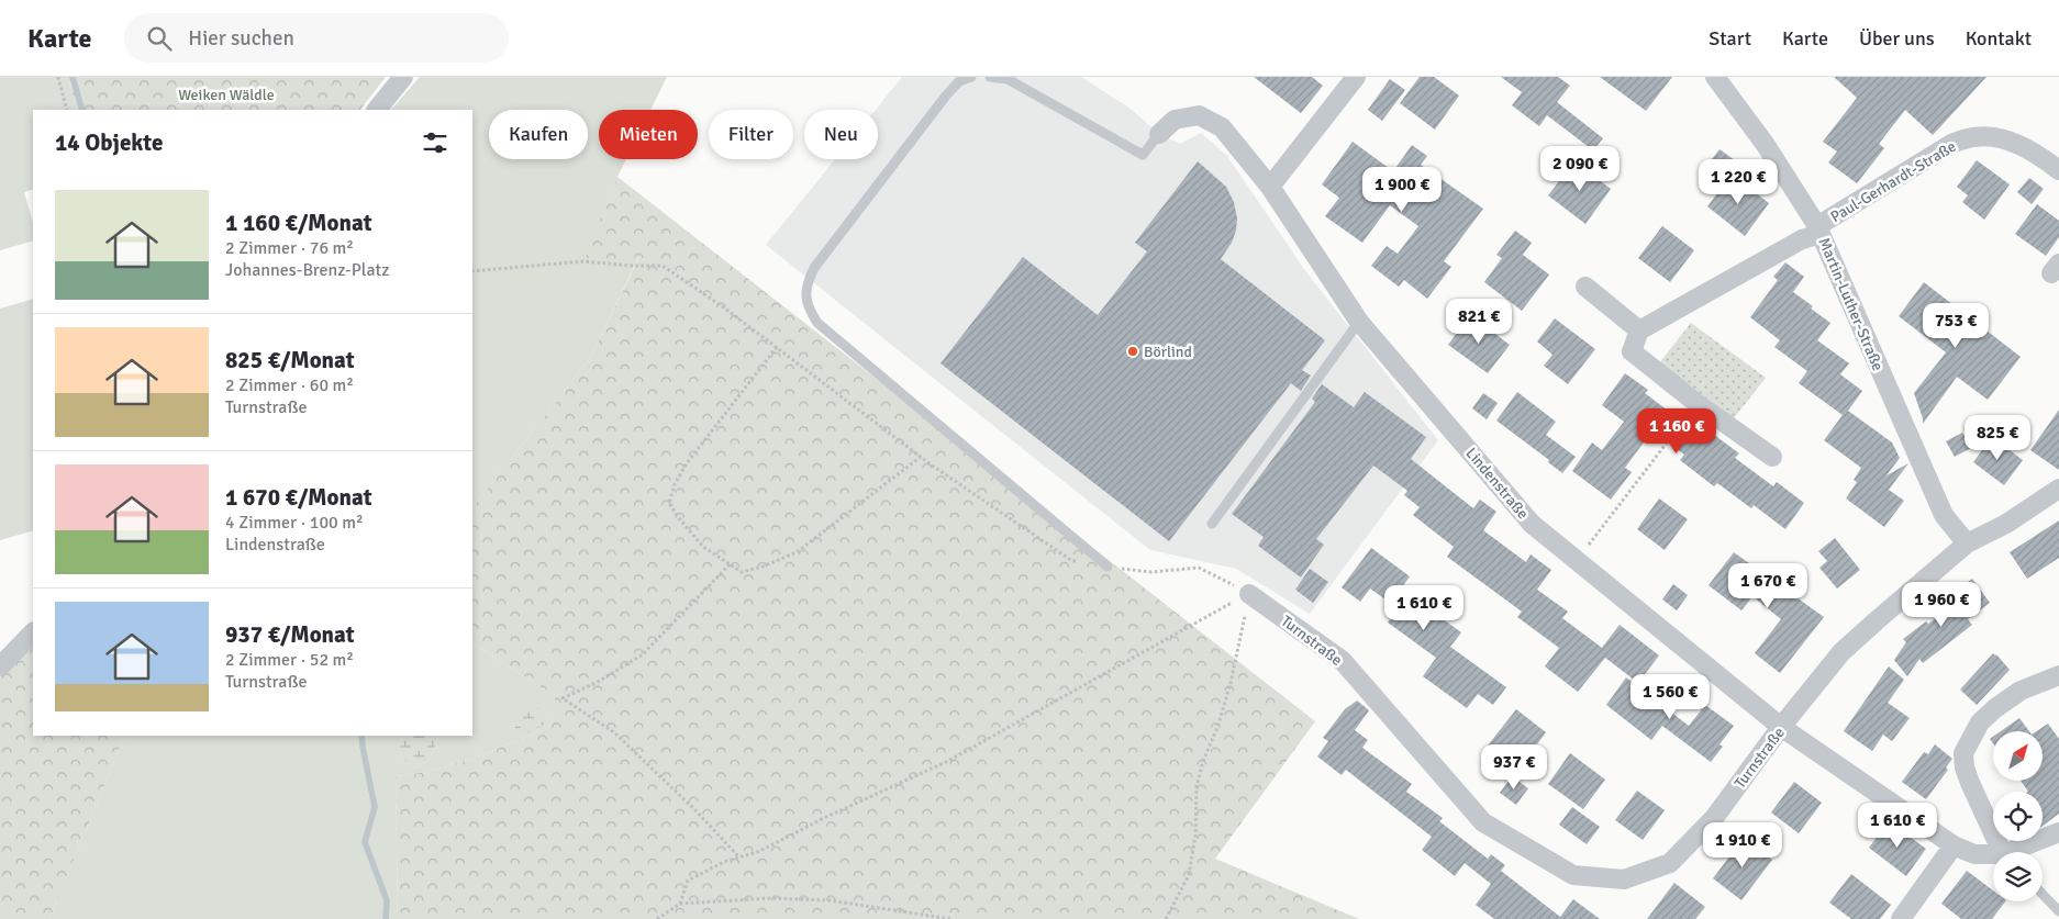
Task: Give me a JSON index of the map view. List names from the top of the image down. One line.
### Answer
{"streets":{"street":["Paul-Gerhardt-Straße","Martin-Luther-Straße","Lindenstraße","Turnstraße"]},"crossings":[["Paul-Gerhardt-Straße","Martin-Luther-Straße"],["Martin-Luther-Straße","Turnstraße"],["Lindenstraße","Turnstraße"]],"parks":["Weiken Wäldle"],"places":["Börlind"],"north":"top right","page":{"header":"Karte","search":"Hier suchen","nav":["Start","Karte","Über uns","Kontakt"],"chip":["Kaufen","Mieten","Filter","Neu"],"heading":"14 Objekte","price":["2 090 €","1 220 €","1 900 €","821 €","753 €","1 160 €","825 €","1 670 €","1 960 €","1 610 €","1 560 €","937 €","1 610 €","1 910 €"],"list":[{"name":"1 160 €/Monat","note":"2 Zimmer · 76 m² · Johannes-Brenz-Platz"},{"name":"825 €/Monat","note":"2 Zimmer · 60 m² · Turnstraße"},{"name":"1 670 €/Monat","note":"4 Zimmer · 100 m² · Lindenstraße"},{"name":"937 €/Monat","note":"2 Zimmer · 52 m² · Turnstraße"}]}}
